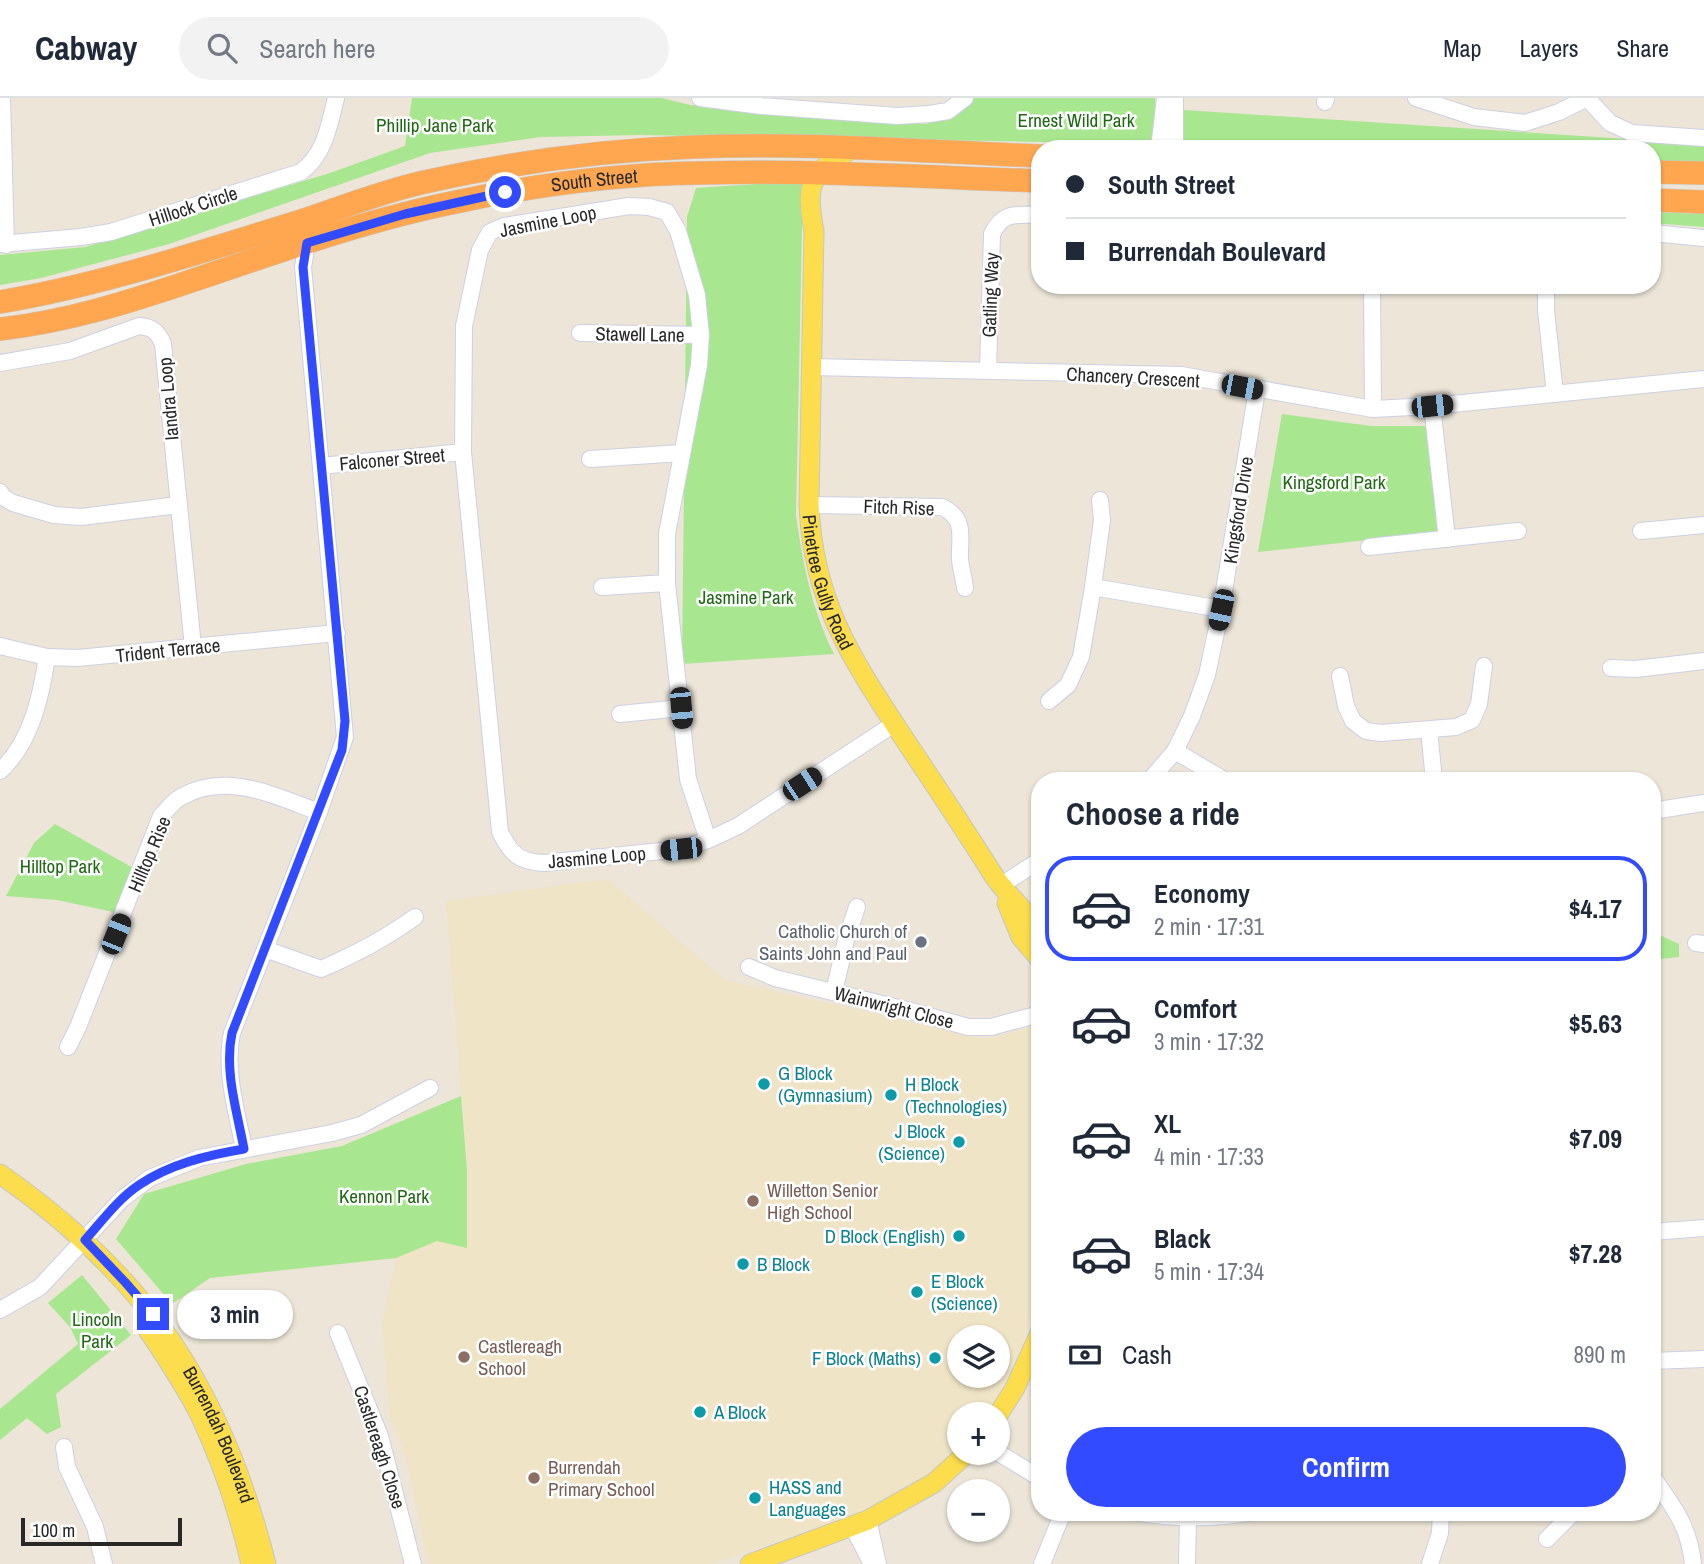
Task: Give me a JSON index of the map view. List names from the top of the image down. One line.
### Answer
{"streets":{"highway":["South Street"],"main road":["Pinetree Gully Road","Burrendah Boulevard"],"street":["Hillock Circle","Jasmine Loop","Gatling Way","Stawell Lane","Chancery Crescent","Iandra Loop","Falconer Street","Fitch Rise","Kingsford Drive","Trident Terrace","Hilltop Rise","Wainwright Close","Castlereagh Close"]},"crossings":[["South Street","Pinetree Gully Road"],["Jasmine Loop","Stawell Lane"],["Jasmine Loop","Falconer Street"],["Jasmine Loop","Pinetree Gully Road"],["Gatling Way","Chancery Crescent"],["Chancery Crescent","Kingsford Drive"],["Chancery Crescent","Pinetree Gully Road"],["Iandra Loop","Trident Terrace"],["Fitch Rise","Pinetree Gully Road"]],"parks":["Ernest Wild Park","Phillip Jane Park","Kingsford Park","Jasmine Park","Hilltop Park","Kennon Park","Lincoln Park"],"places":["Catholic Church of Saints John and Paul","G Block (Gymnasium)","H Block (Technologies)","J Block (Science)","Willetton Senior High School","D Block (English)","B Block","E Block (Science)","Castlereagh School","F Block (Maths)","A Block","Burrendah Primary School","HASS and Languages"],"scale_bar":"100 m","page":{"header":"Cabway","search":"Search here","nav":["Map","Layers","Share"],"banner":["South Street","Burrendah Boulevard"],"heading":"Choose a ride","list":[{"name":"Economy","note":"2 min · 17:31","value":"$4.17"},{"name":"Comfort","note":"3 min · 17:32","value":"$5.63"},{"name":"XL","note":"4 min · 17:33","value":"$7.09"},{"name":"Black","note":"5 min · 17:34","value":"$7.28"}],"bubble":"3 min","pay":["Cash","890 m"],"map_buttons":["+","−"],"buttons":"Confirm","scale":"100 m"}}
